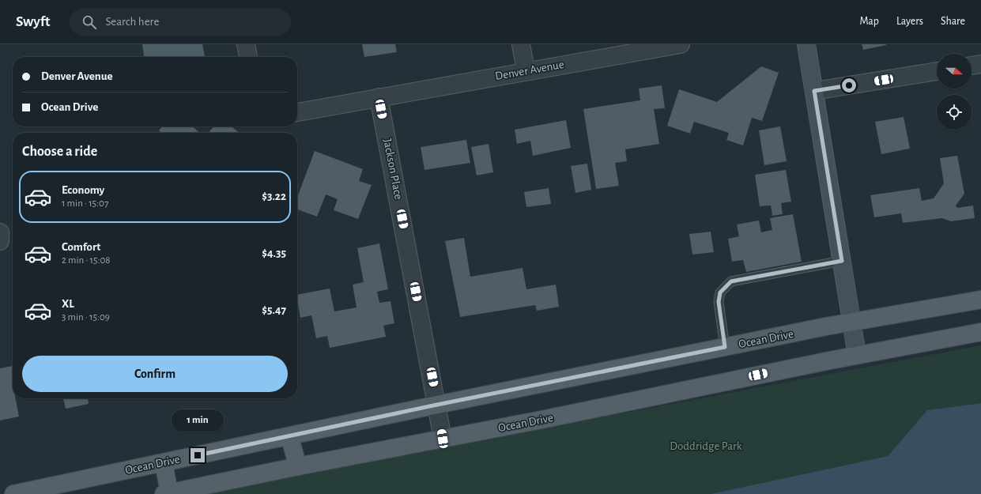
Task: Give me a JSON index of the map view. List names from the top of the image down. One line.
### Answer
{"streets":{"main road":["Ocean Drive"],"street":["Denver Avenue","Jackson Place"]},"crossings":[["Denver Avenue","Jackson Place"],["Jackson Place","Ocean Drive"]],"parks":["Doddridge Park"],"north":"right","page":{"header":"Swyft","search":"Search here","nav":["Map","Layers","Share"],"banner":["Denver Avenue","Ocean Drive"],"heading":"Choose a ride","list":[{"name":"Economy","note":"1 min · 15:07","value":"$3.22"},{"name":"Comfort","note":"2 min · 15:08","value":"$4.35"},{"name":"XL","note":"3 min · 15:09","value":"$5.47"}],"buttons":"Confirm","bubble":"1 min"}}
